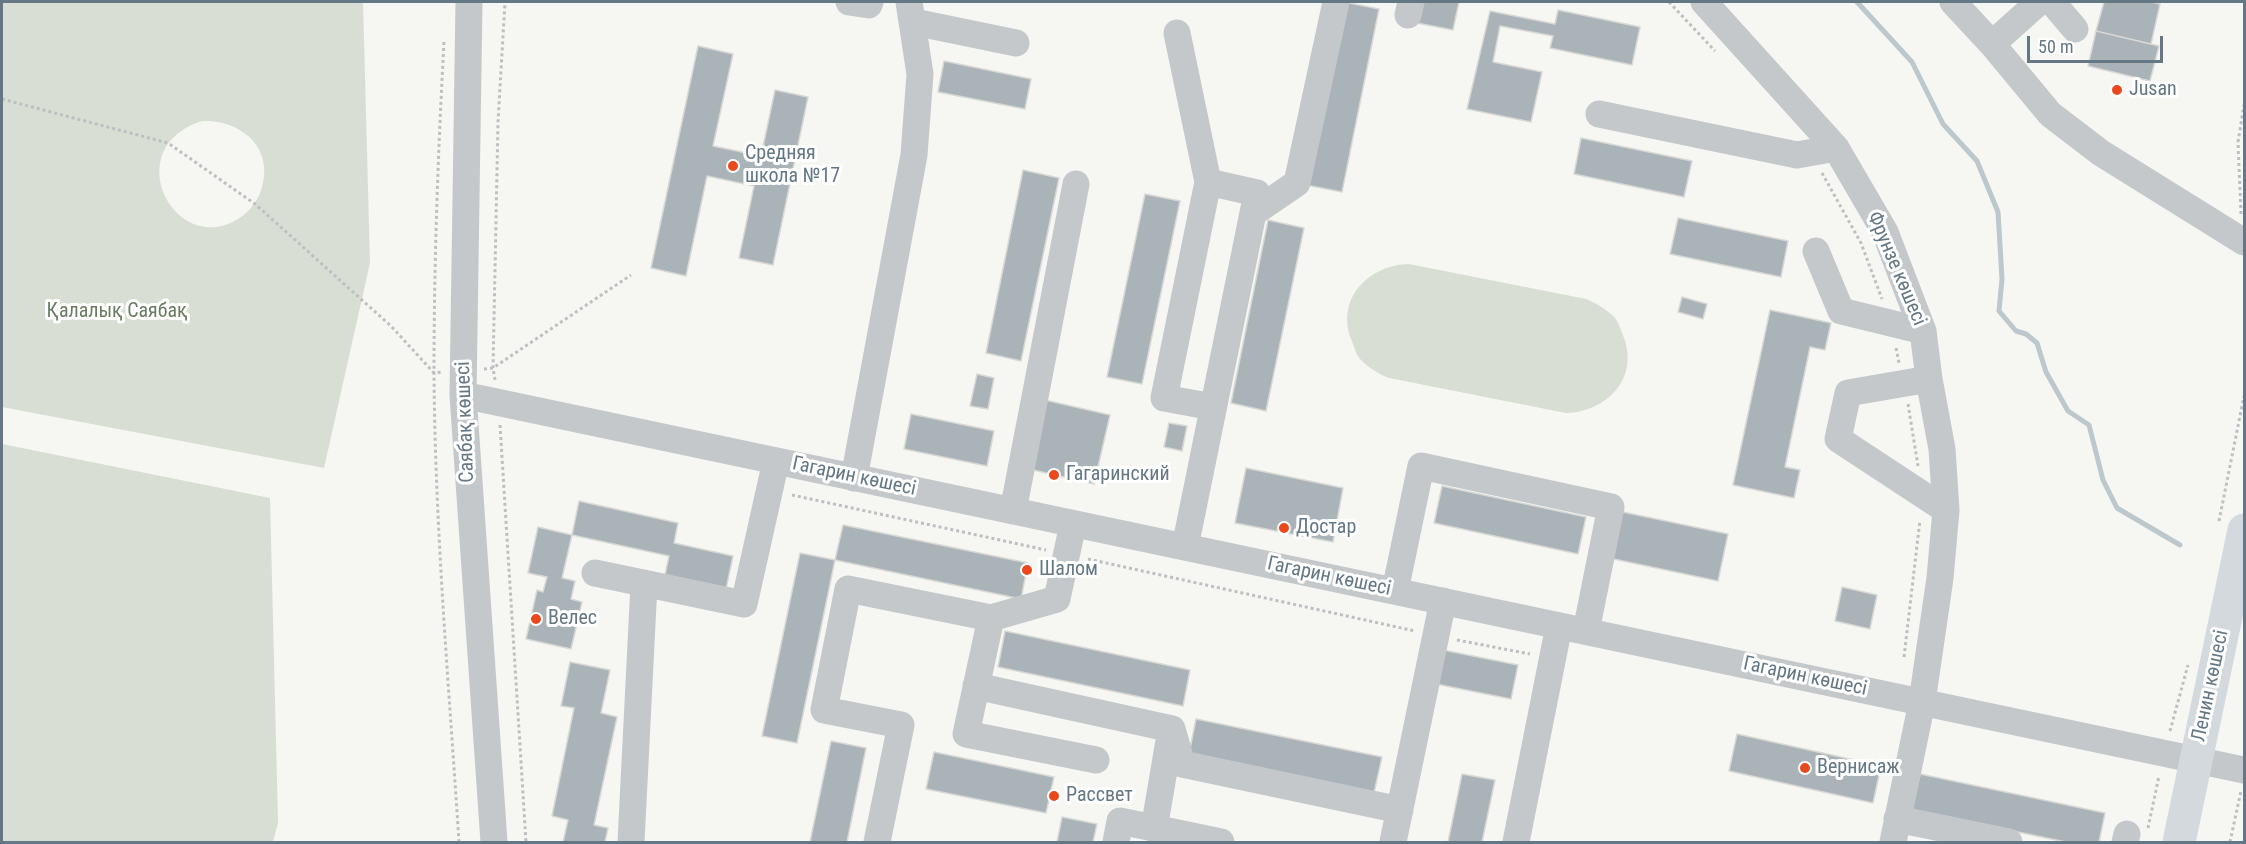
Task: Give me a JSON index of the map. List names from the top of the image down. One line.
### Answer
{"streets":{"main road":["Ленин көшесі"],"street":["Фрунзе көшесі","Саябақ көшесі","Гагарин көшесі"]},"crossings":[["Фрунзе көшесі","Гагарин көшесі"],["Саябақ көшесі","Гагарин көшесі"],["Гагарин көшесі","Ленин көшесі"]],"parks":["Қалалық Саябақ"],"places":["Jusan","Средняя школа №17","Гагаринский","Достар","Шалом","Велес","Вернисаж","Рассвет"],"scale_bar":"50 m"}
